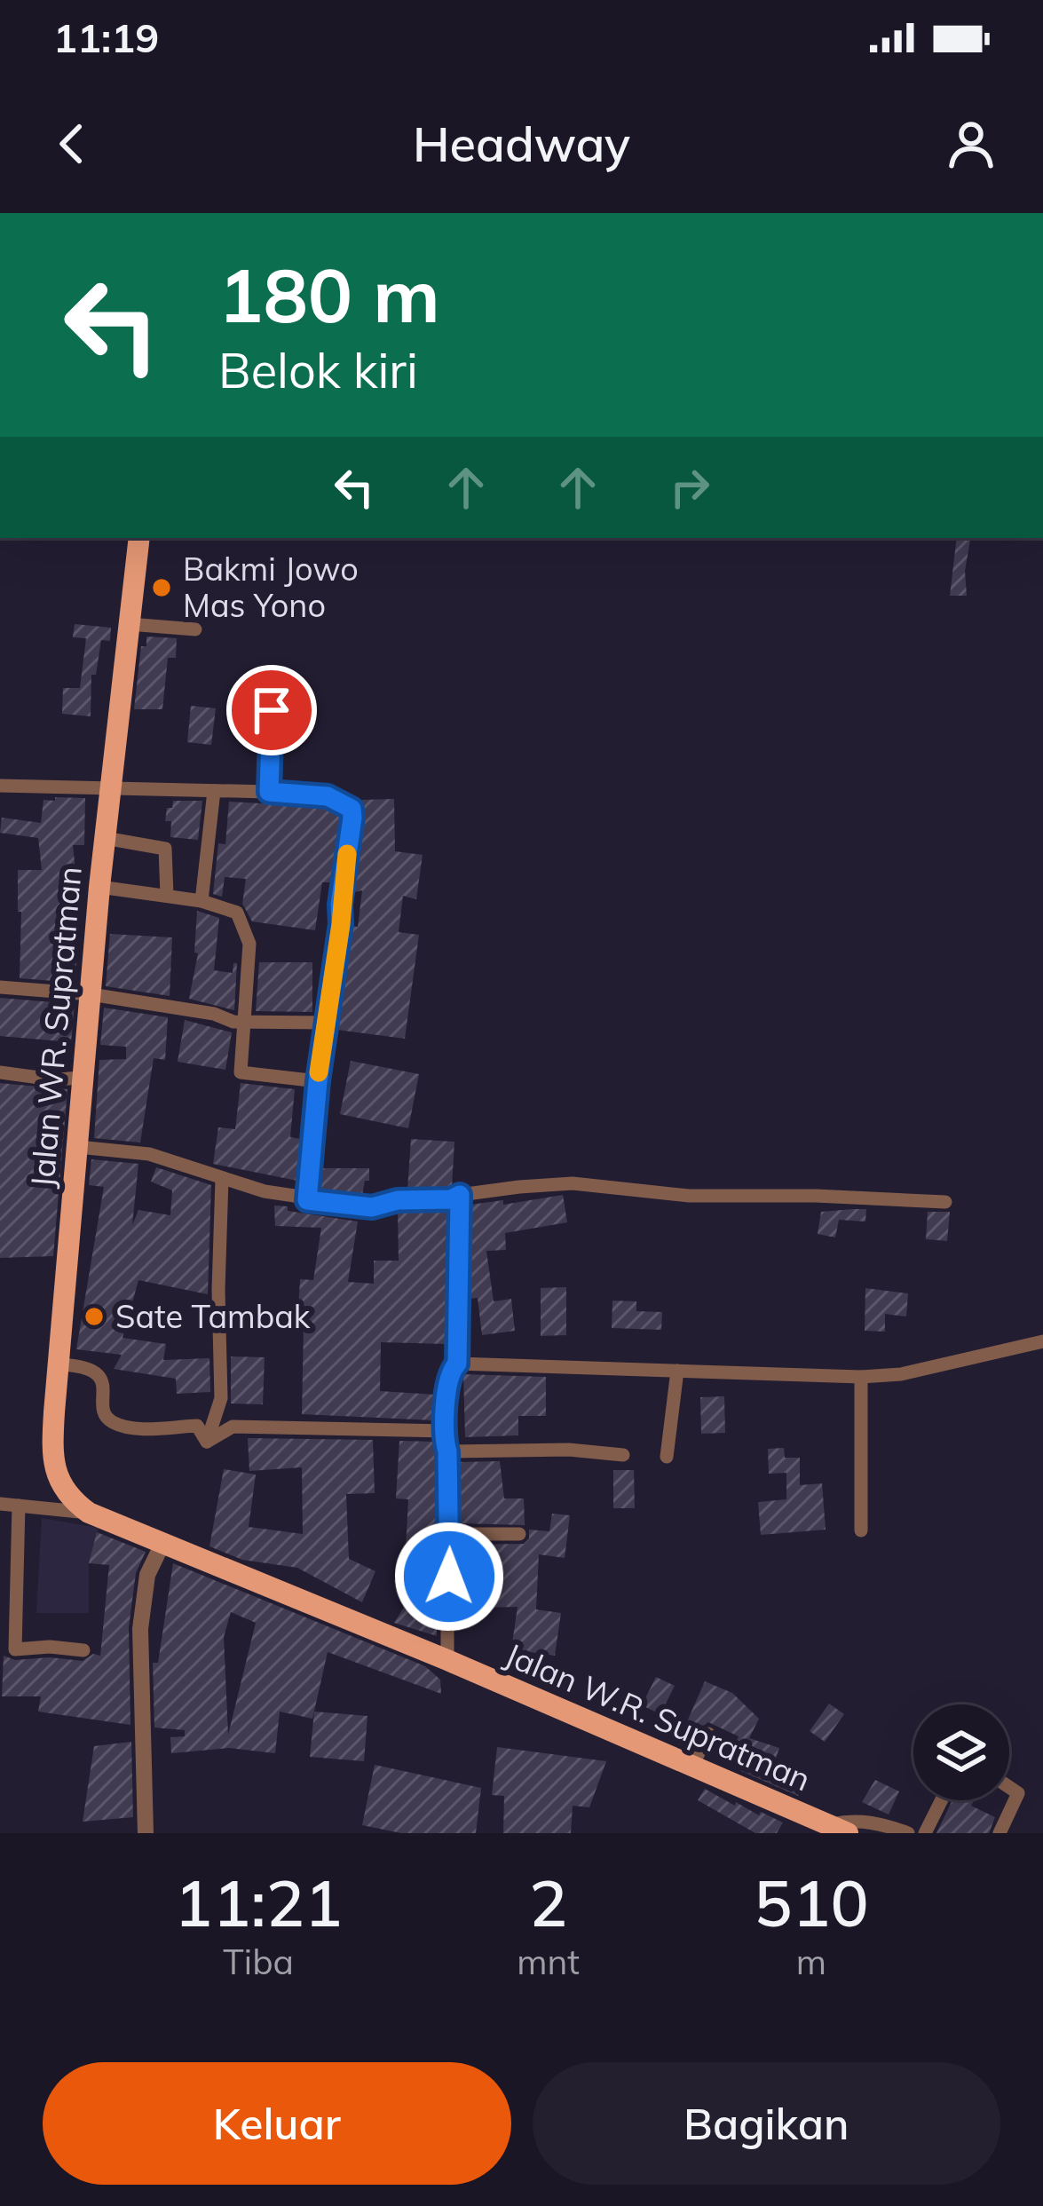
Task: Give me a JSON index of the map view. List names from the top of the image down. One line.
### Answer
{"streets":{"main road":["Jalan WR. Supratman","Jalan W.R. Supratman"]},"crossings":[["Jalan WR. Supratman","Jalan W.R. Supratman"]],"places":["Bakmi Jowo Mas Yono","Sate Tambak"],"page":{"status":"11:19","header":"Headway","turn":["180 m","Belok kiri"],"eta":["11:21","Tiba","2","mnt","510","m"],"buttons":["Keluar","Bagikan"]}}
